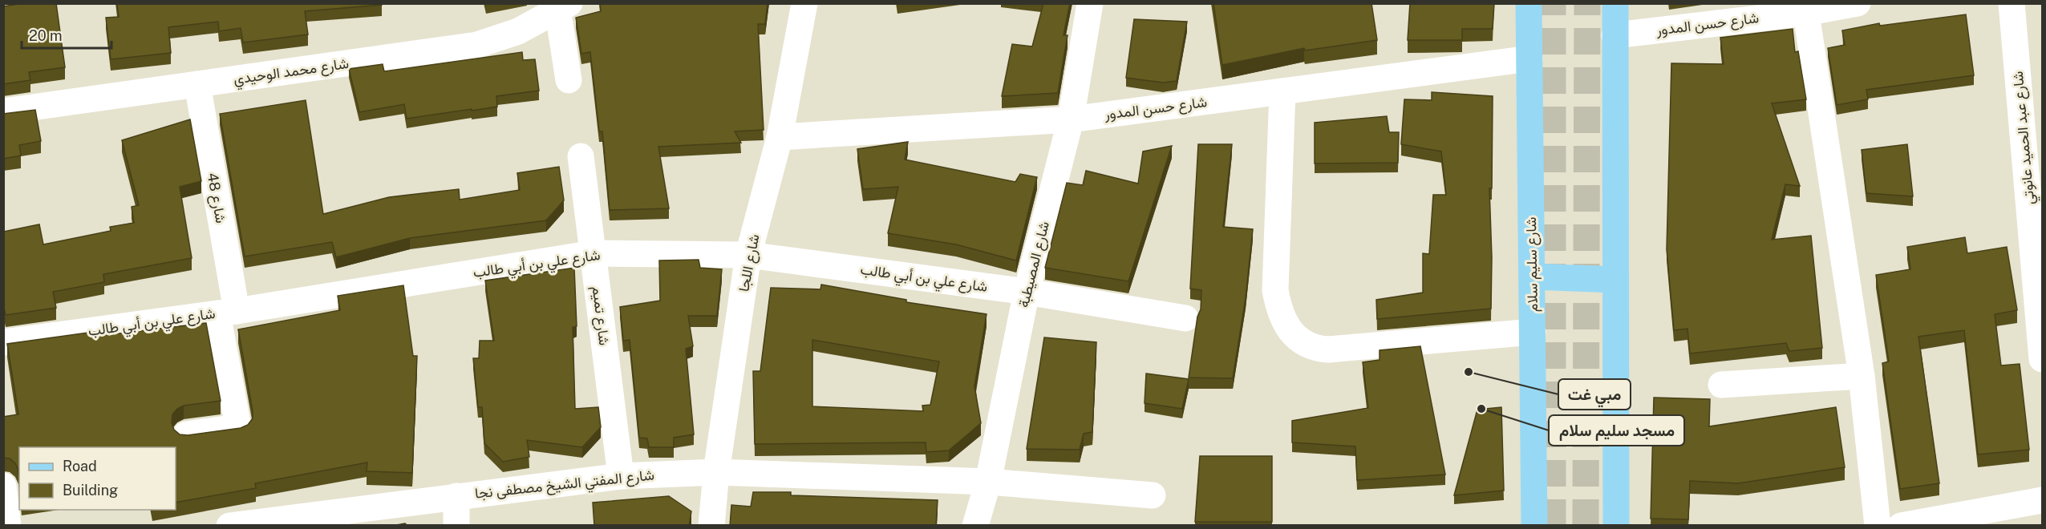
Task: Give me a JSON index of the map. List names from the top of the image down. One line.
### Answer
{"streets":{"main road":["شارع سليم سلام"],"street":["شارع حسن المدور","شارع محمد الوحيدي","شارع عبد الحميد عانوتي","شارع 48","شارع اللجا","شارع علي بن أبي طالب","شارع المصيطبة","شارع تميم","شارع المفتي الشيخ مصطفى نجا"]},"crossings":[["شارع حسن المدور","شارع اللجا"],["شارع حسن المدور","شارع المصيطبة"],["شارع حسن المدور","شارع سليم سلام"],["شارع محمد الوحيدي","شارع 48"],["شارع 48","شارع علي بن أبي طالب"],["شارع اللجا","شارع علي بن أبي طالب"],["شارع اللجا","شارع المفتي الشيخ مصطفى نجا"],["شارع علي بن أبي طالب","شارع المصيطبة"],["شارع علي بن أبي طالب","شارع تميم"],["شارع المصيطبة","شارع المفتي الشيخ مصطفى نجا"],["شارع تميم","شارع المفتي الشيخ مصطفى نجا"]],"places":["مبي غت","مسجد سليم سلام"],"legend":["Road","Building"],"scale_bar":"20 m"}
